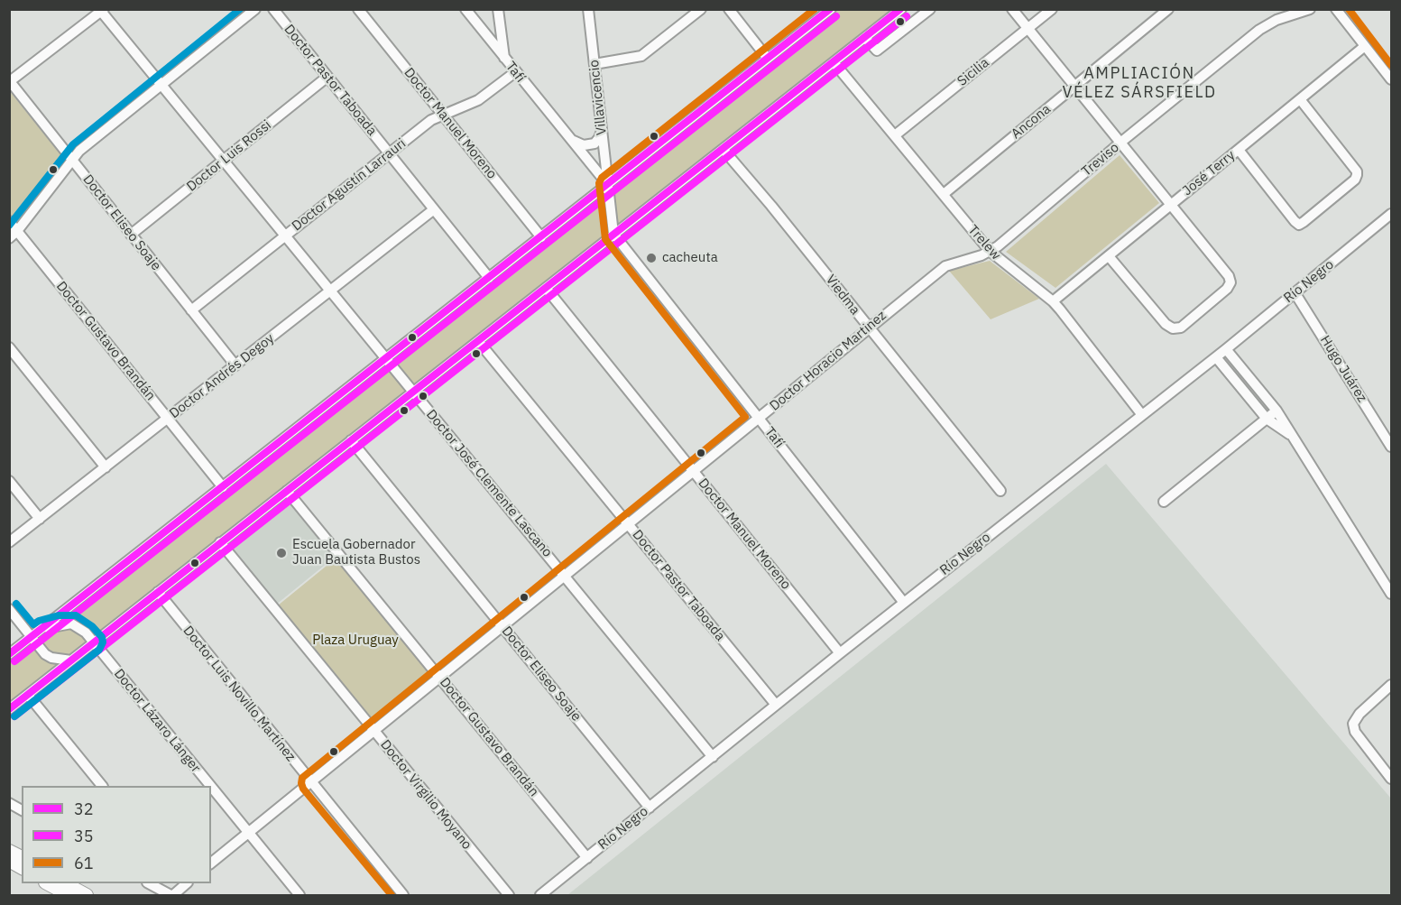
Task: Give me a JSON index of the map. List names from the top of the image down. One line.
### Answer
{"streets":{"street":["Tafí","Sicilia","Doctor Pastor Taboada","Villavicencio","Ancona","Doctor Manuel Moreno","Doctor Luis Rossi","Treviso","José Terry","Doctor Agustín Larrauri","Doctor Eliseo Soaje","Trelew","Río Negro","Viedma","Doctor Gustavo Brandán","Doctor Horacio Martinez","Hugo Juárez","Doctor Andrés Degoy","Doctor José Clemente Lascano","Doctor Luis Novillo Martínez","Doctor Lázaro Lánger","Doctor Virgilio Moyano"]},"crossings":[["Tafí","Villavicencio"],["Tafí","Doctor Agustín Larrauri"],["Tafí","Río Negro"],["Tafí","Doctor Horacio Martinez"],["Sicilia","Trelew"],["Doctor Pastor Taboada","Doctor Luis Rossi"],["Doctor Pastor Taboada","Doctor Agustín Larrauri"],["Doctor Pastor Taboada","Río Negro"],["Doctor Pastor Taboada","Doctor Horacio Martinez"],["Doctor Pastor Taboada","Doctor Andrés Degoy"],["Ancona","Trelew"],["Doctor Manuel Moreno","Doctor Agustín Larrauri"],["Doctor Manuel Moreno","Río Negro"],["Doctor Manuel Moreno","Doctor Horacio Martinez"],["Doctor Luis Rossi","Doctor Eliseo Soaje"],["Doctor Luis Rossi","Doctor José Clemente Lascano"],["Treviso","Trelew"],["Treviso","Doctor Horacio Martinez"],["José Terry","Trelew"],["Doctor Agustín Larrauri","Doctor Eliseo Soaje"],["Doctor Agustín Larrauri","Doctor José Clemente Lascano"],["Doctor Eliseo Soaje","Río Negro"],["Doctor Eliseo Soaje","Doctor Horacio Martinez"],["Doctor Eliseo Soaje","Doctor Andrés Degoy"],["Trelew","Río Negro"],["Río Negro","Doctor Gustavo Brandán"],["Río Negro","Hugo Juárez"],["Río Negro","Doctor José Clemente Lascano"],["Viedma","Doctor Horacio Martinez"],["Doctor Gustavo Brandán","Doctor Horacio Martinez"],["Doctor Gustavo Brandán","Doctor Andrés Degoy"],["Doctor Horacio Martinez","Doctor José Clemente Lascano"],["Doctor Horacio Martinez","Doctor Luis Novillo Martínez"],["Doctor Horacio Martinez","Doctor Lázaro Lánger"],["Doctor Horacio Martinez","Doctor Virgilio Moyano"],["Doctor Andrés Degoy","Doctor José Clemente Lascano"]],"districts":["AMPLIACIÓN VÉLEZ SÁRSFIELD"],"parks":["Plaza Uruguay"],"places":["cacheuta","Escuela Gobernador Juan Bautista Bustos"],"lines":["transit line 32","transit line 61","transit line 35"],"legend":["32","35","61"]}
